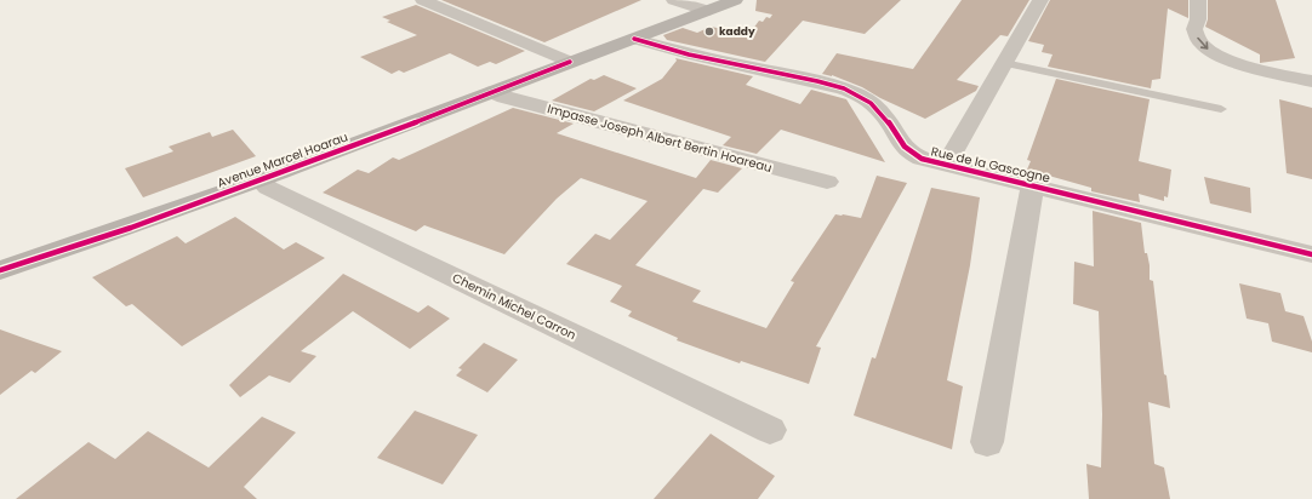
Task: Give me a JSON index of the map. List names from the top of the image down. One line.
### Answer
{"streets":{"main road":["Avenue Marcel Hoarau"],"street":["Impasse Joseph Albert Bertin Hoareau","Rue de la Gascogne","Chemin Michel Carron"]},"crossings":[["Impasse Joseph Albert Bertin Hoareau","Avenue Marcel Hoarau"],["Avenue Marcel Hoarau","Rue de la Gascogne"],["Avenue Marcel Hoarau","Chemin Michel Carron"]],"places":["kaddy"]}
